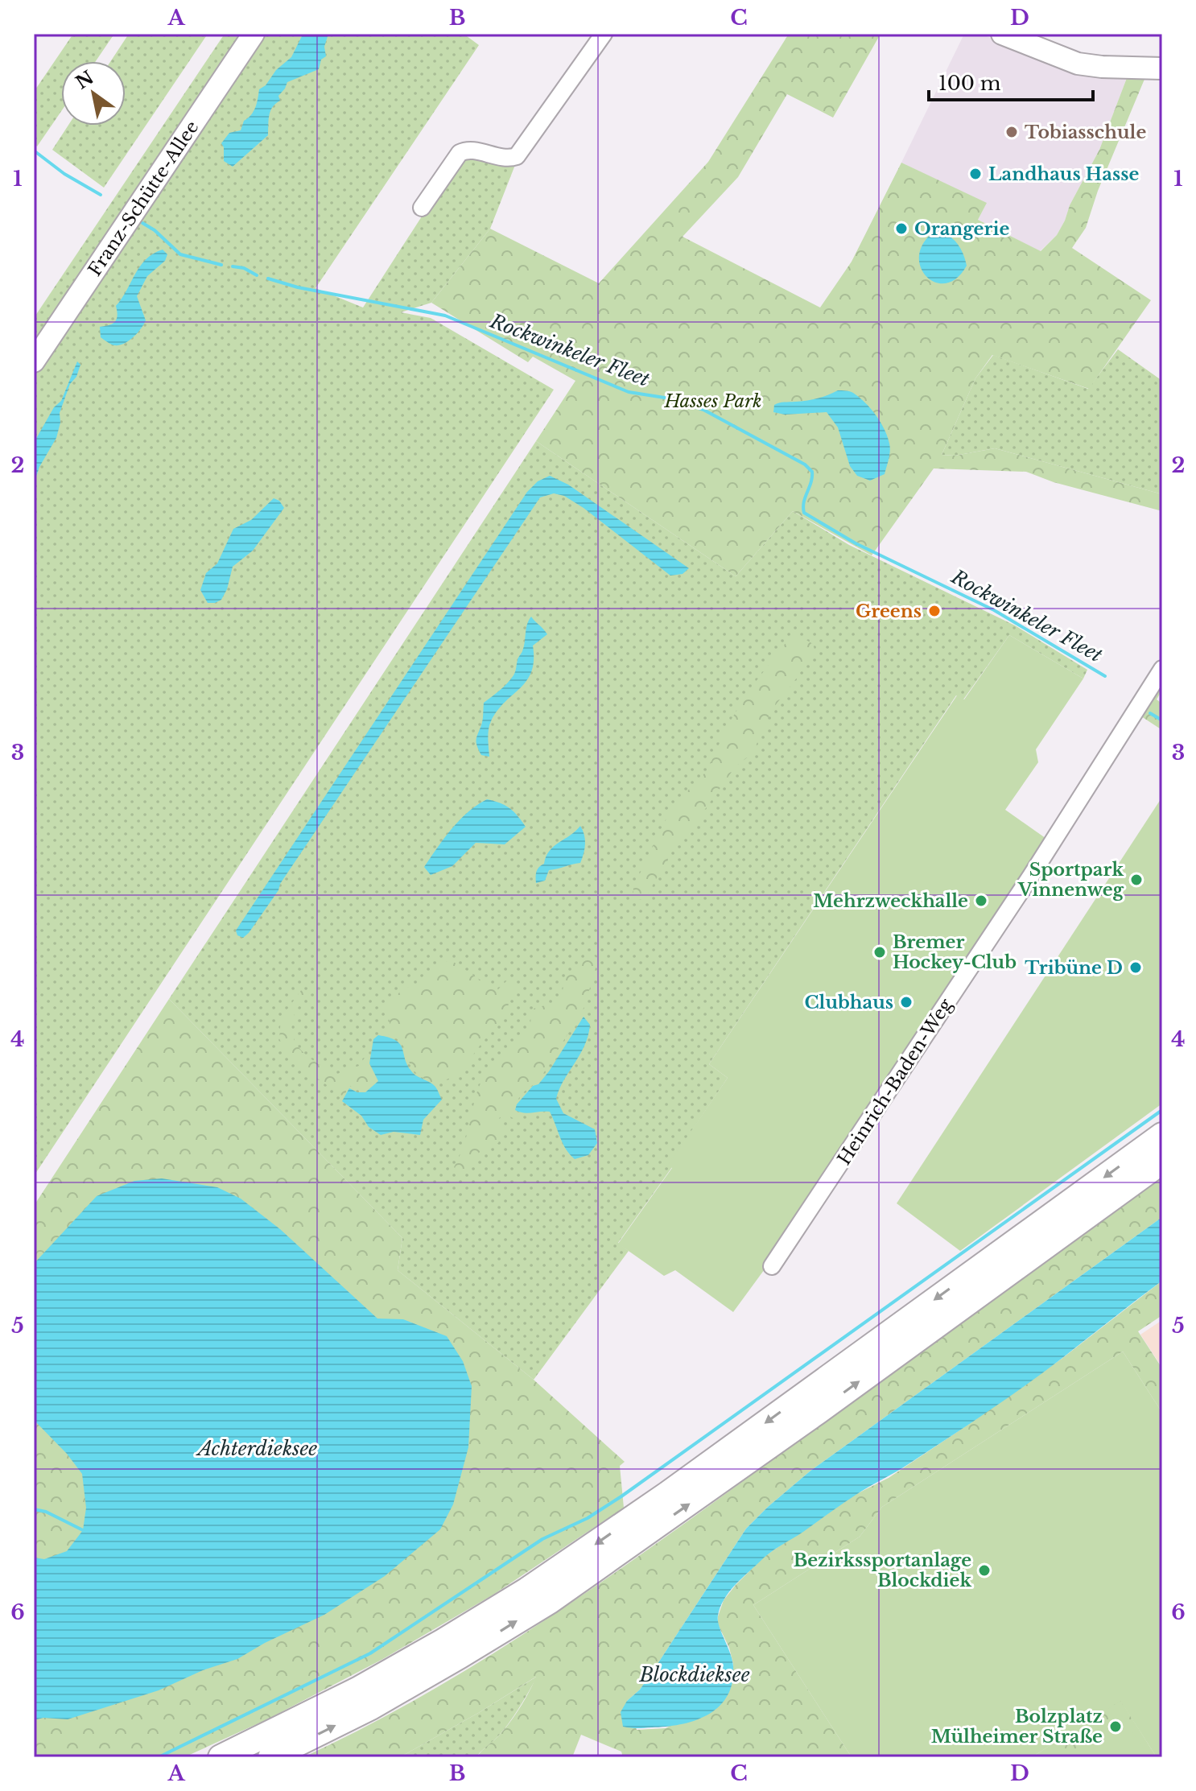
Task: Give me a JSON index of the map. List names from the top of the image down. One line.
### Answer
{"streets":{"main road":["Franz-Schütte-Allee"],"street":["Heinrich-Baden-Weg"]},"water":["Rockwinkeler Fleet","Achterdieksee","Blockdieksee"],"parks":["Hasses Park"],"places":["Tobiasschule","Landhaus Hasse","Orangerie","Greens","Sportpark Vinnenweg","Mehrzweckhalle","Bremer Hockey-Club","Tribüne D","Clubhaus","Bezirkssportanlage Blockdiek","Bolzplatz Mülheimer Straße"],"scale_bar":"100 m","north":"top left","grid":{"columns":["A","B","C","D"],"rows":["1","2","3","4","5","6"]}}
